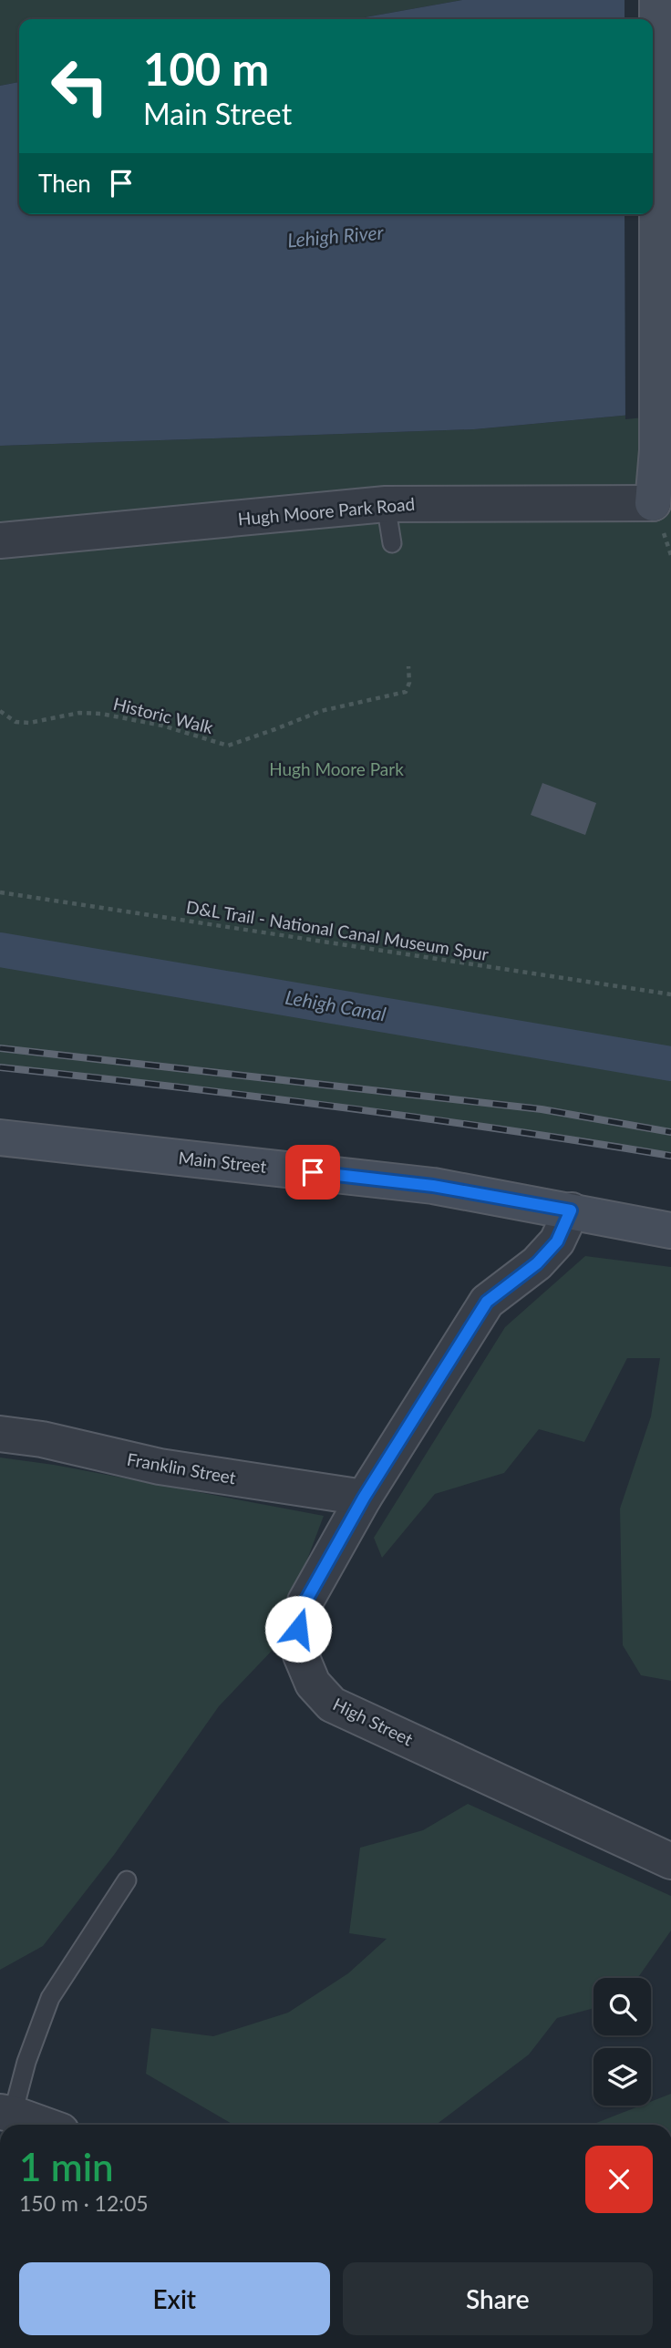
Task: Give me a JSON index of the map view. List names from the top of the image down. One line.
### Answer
{"streets":{"street":["Hugh Moore Park Road","Main Street","Franklin Street","High Street"],"path":["Historic Walk","D&L Trail - National Canal Museum Spur"]},"crossings":[["Main Street","High Street"],["Franklin Street","High Street"]],"water":["Lehigh River","Lehigh Canal"],"parks":["Hugh Moore Park"],"page":{"turn":["100 m","Main Street"],"then":"Then","heading":["1 min","150 m · 12:05"],"buttons":["Exit","Share"]}}
